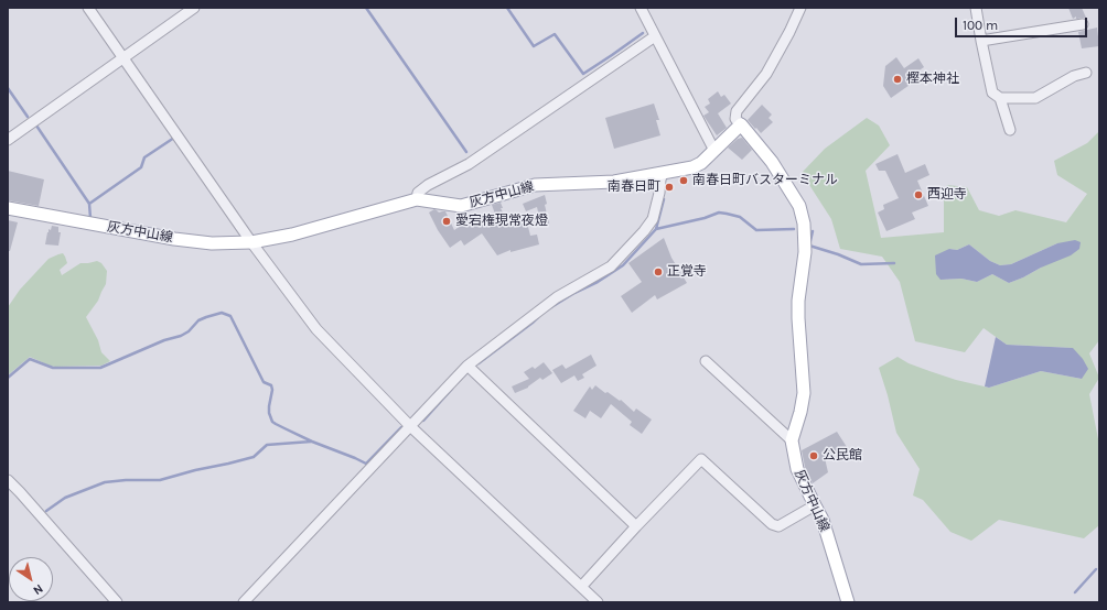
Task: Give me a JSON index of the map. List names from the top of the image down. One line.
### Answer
{"streets":{"main road":["灰方中山線"]},"places":["樫本神社","南春日町バスターミナル","南春日町","西迎寺","愛宕権現常夜燈","正覚寺","公民館"],"scale_bar":"100 m","north":"bottom right"}
